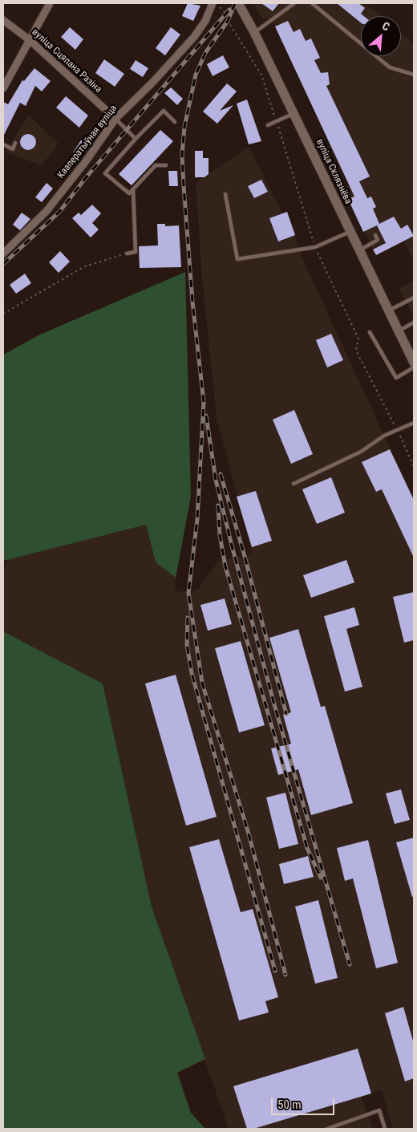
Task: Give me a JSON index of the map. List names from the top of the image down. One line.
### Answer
{"streets":{"main road":["вуліца Склязнёва"],"street":["вуліца Сцяпана Разіна","Кааператыўная вуліца"]},"crossings":[["вуліца Сцяпана Разіна","Кааператыўная вуліца"]],"scale_bar":"50 m","north":"top right"}
